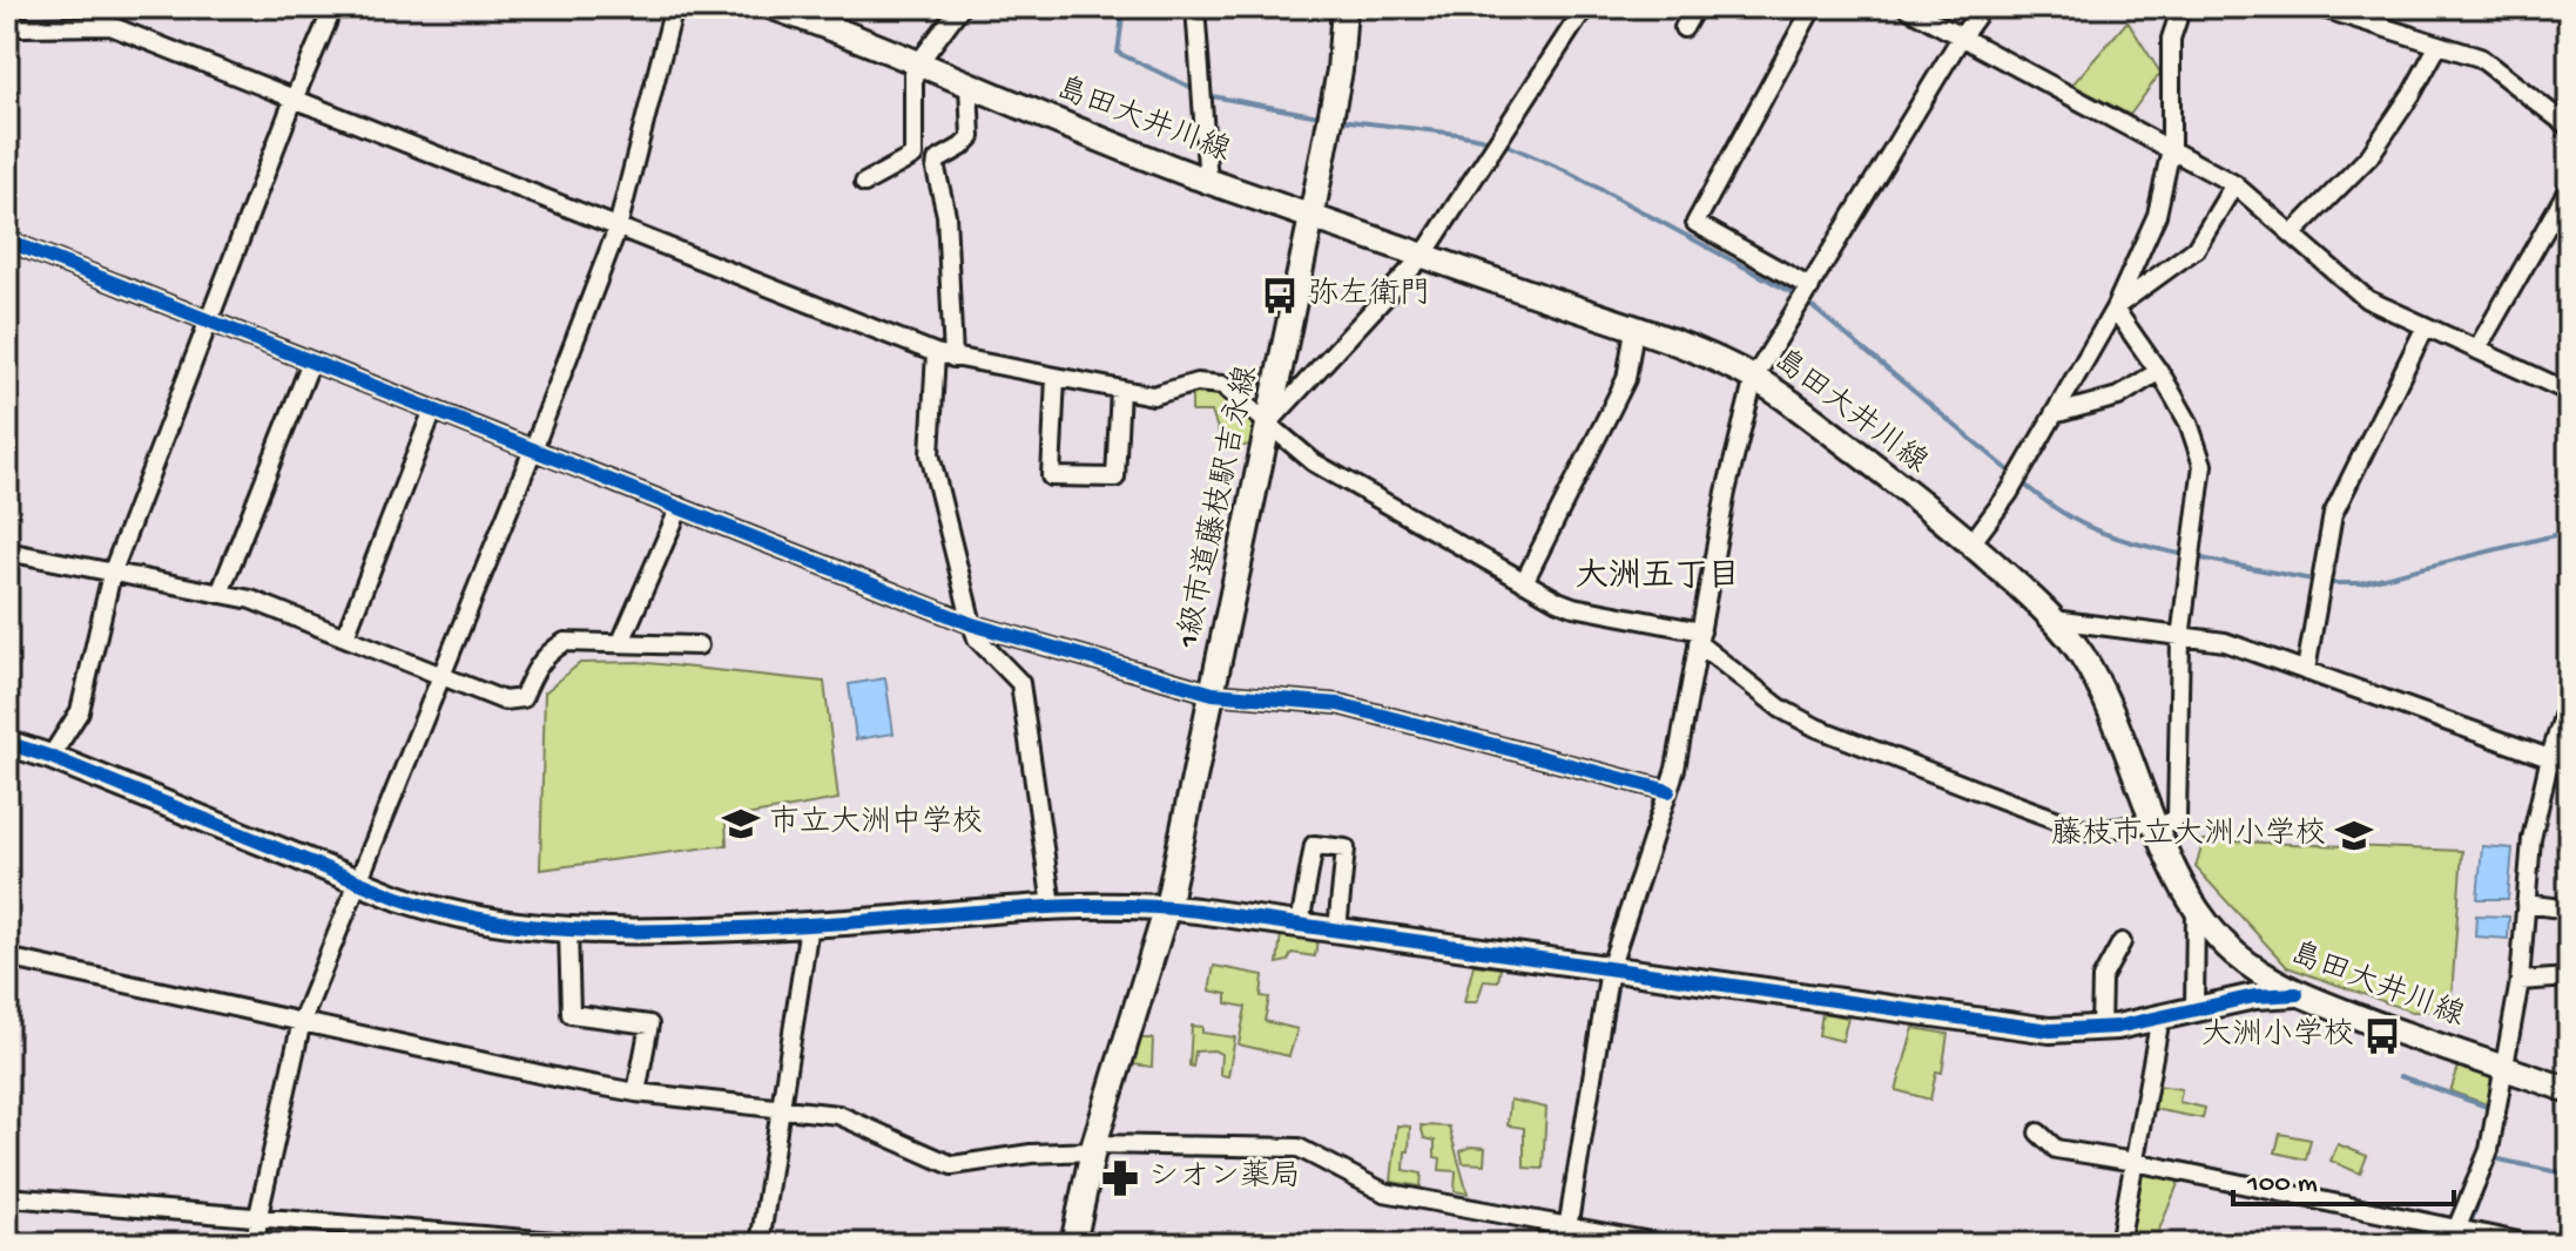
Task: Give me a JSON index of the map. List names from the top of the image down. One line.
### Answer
{"streets":{"street":["島田大井川線","1級市道藤枝駅吉永線"]},"crossings":[["島田大井川線","1級市道藤枝駅吉永線"]],"districts":["大洲五丁目"],"places":{"bus stop":["弥左衛門","大洲小学校"],"school or university":["市立大洲中学校","藤枝市立大洲小学校"],"pharmacy":["シオン薬局"]},"scale_bar":"100 m"}
